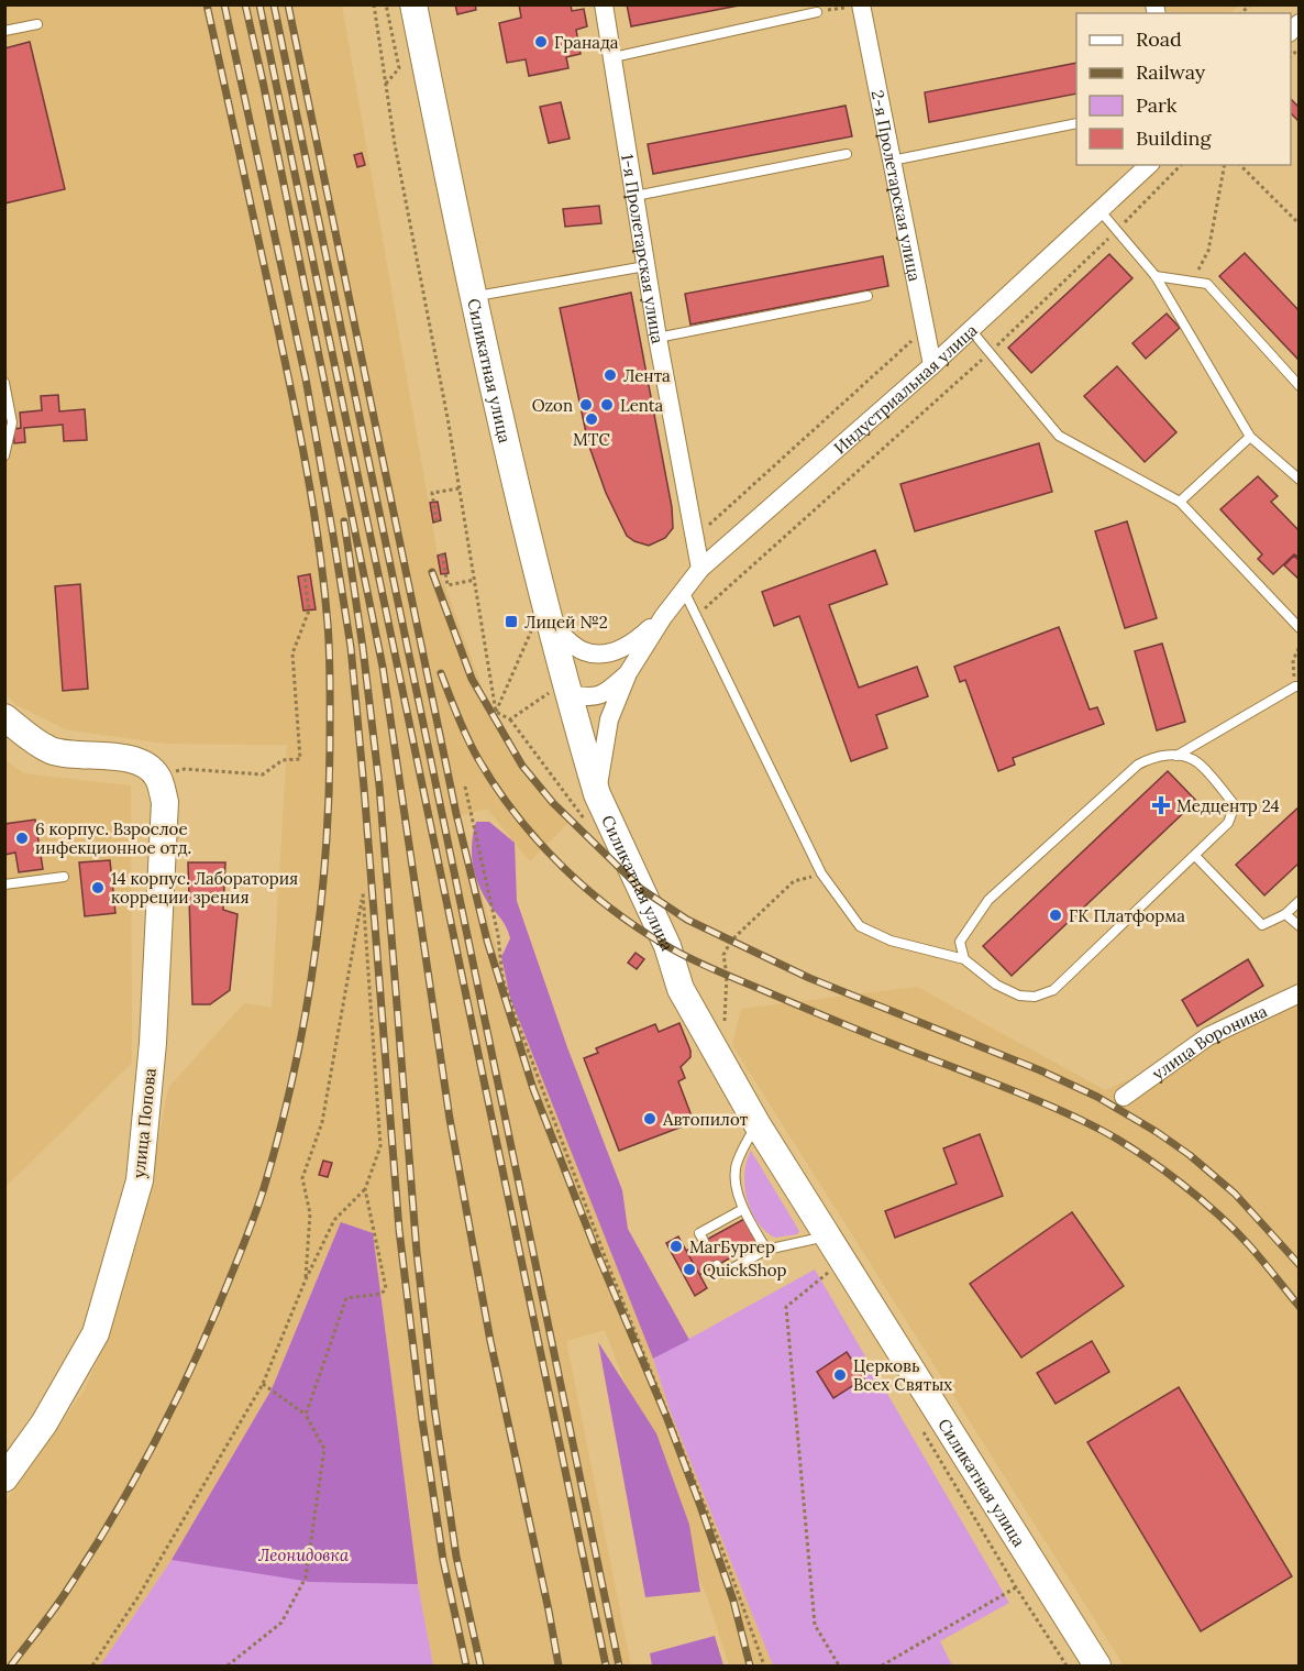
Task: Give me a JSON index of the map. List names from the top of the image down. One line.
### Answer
{"streets":{"street":["2-я Пролетарская улица","1-я Пролетарская улица","Силикатная улица","Индустриальная улица","улица Воронина","улица Попова"]},"crossings":[["2-я Пролетарская улица","Индустриальная улица"],["1-я Пролетарская улица","Индустриальная улица"],["Силикатная улица","Индустриальная улица"]],"parks":["Леонидовка"],"places":{"other":["Гранада","Лента","Ozon","Lenta","МТС","6 корпус. Взрослое инфекционное отд.","14 корпус. Лаборатория корреции зрения","ГК Платформа","Автопилот","МагБургер","QuickShop","Церковь Всех Святых"],"transit":["Лицей №2"],"health":["Медцентр 24"]},"legend":["Road","Railway","Park","Building"]}
